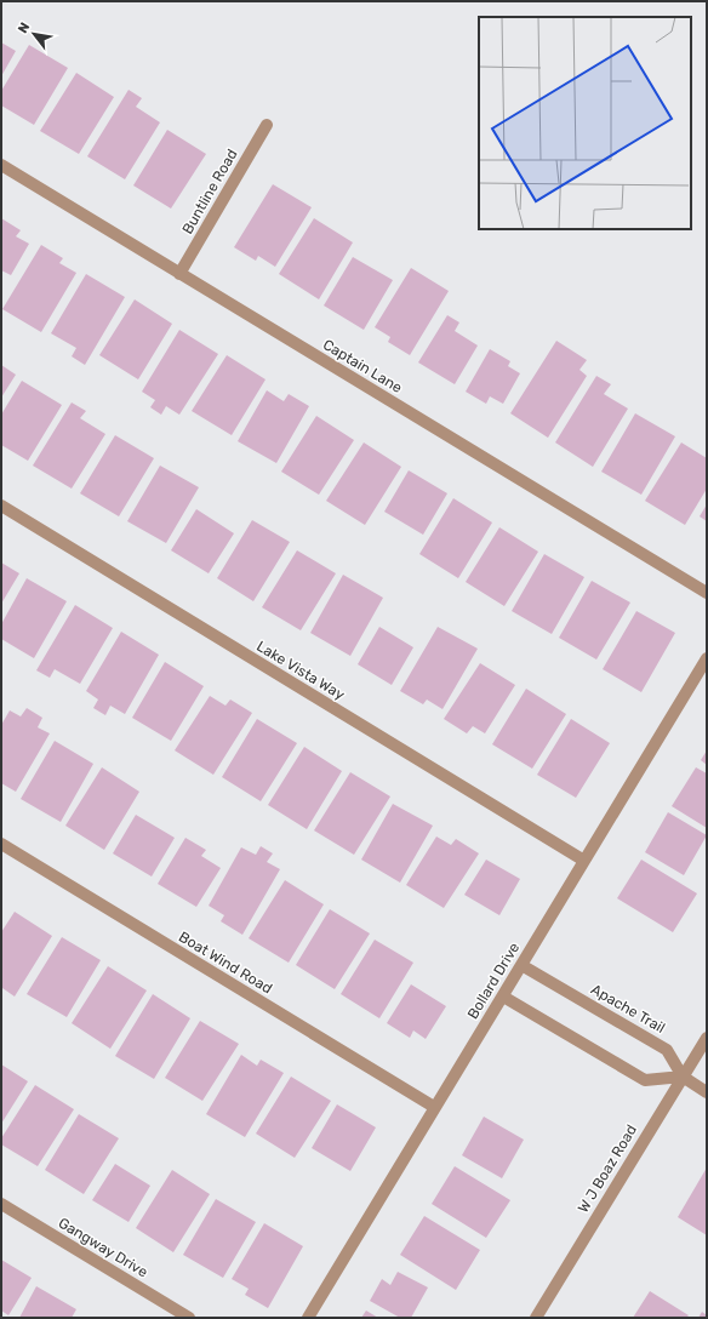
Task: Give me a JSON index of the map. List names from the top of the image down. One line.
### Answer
{"streets":{"street":["Buntline Road","Captain Lane","Lake Vista Way","Boat Wind Road","Bollard Drive","Apache Trail","W J Boaz Road","Gangway Drive"]},"crossings":[["Buntline Road","Captain Lane"],["Lake Vista Way","Bollard Drive"],["Boat Wind Road","Bollard Drive"],["Bollard Drive","Apache Trail"],["Apache Trail","W J Boaz Road"]],"north":"top left"}
